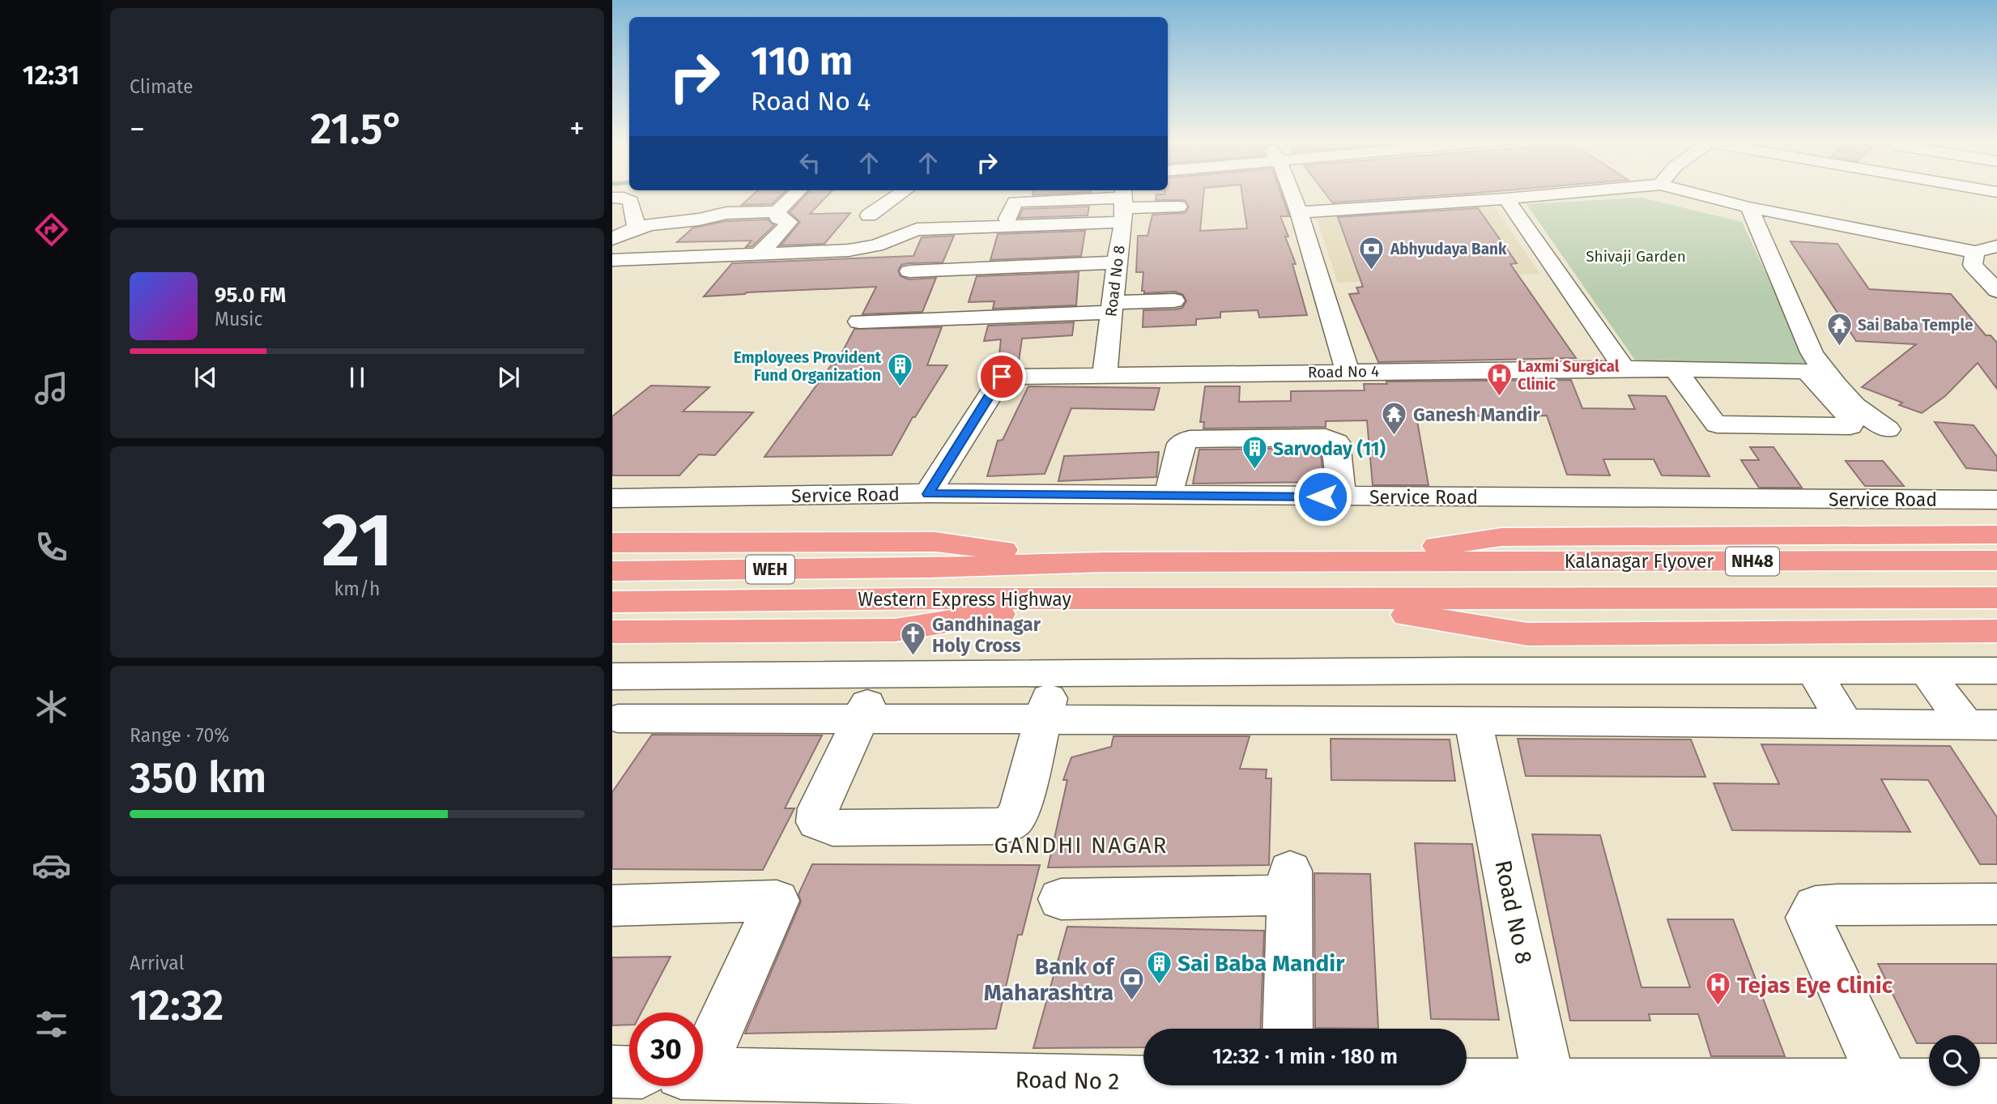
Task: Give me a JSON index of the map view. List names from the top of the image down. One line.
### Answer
{"streets":{"highway":["Kalanagar Flyover","NH48","WEH","Western Express Highway"],"street":["Road No 8","Road No 4","Service Road","Road No 2"]},"crossings":[["Road No 8","Road No 4"],["Road No 8","Road No 2"],["Road No 4","Service Road"],["Kalanagar Flyover","Western Express Highway"]],"districts":["GANDHI NAGAR"],"parks":["Shivaji Garden"],"places":{"bank":["Abhyudaya Bank","Bank of Maharashtra"],"temple":["Sai Baba Temple","Ganesh Mandir"],"building":["Employees Provident Fund Organization","Sarvoday (11)","Sai Baba Mandir"],"hospital":["Laxmi Surgical Clinic","Tejas Eye Clinic"],"church":["Gandhinagar Holy Cross"]},"page":{"tabs":"12:31","tile":["Climate",["21","km/h"],["Range · 70%","350 km"],["Arrival","12:32"]],"turn":["110 m","Road No 4"],"heat":["−","21.5°","+"],"song":["95.0 FM","Music"],"limit":"30","trip":"12:32 · 1 min · 180 m"}}
